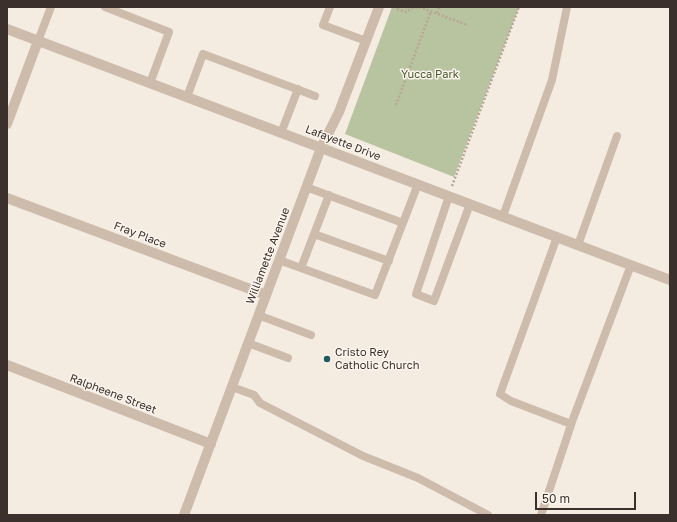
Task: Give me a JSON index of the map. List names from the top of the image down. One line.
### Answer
{"streets":{"street":["Lafayette Drive","Fray Place","Williamette Avenue","Ralpheene Street"]},"crossings":[["Lafayette Drive","Williamette Avenue"],["Fray Place","Williamette Avenue"],["Williamette Avenue","Ralpheene Street"]],"parks":["Yucca Park"],"places":["Cristo Rey Catholic Church"],"scale_bar":"50 m"}
